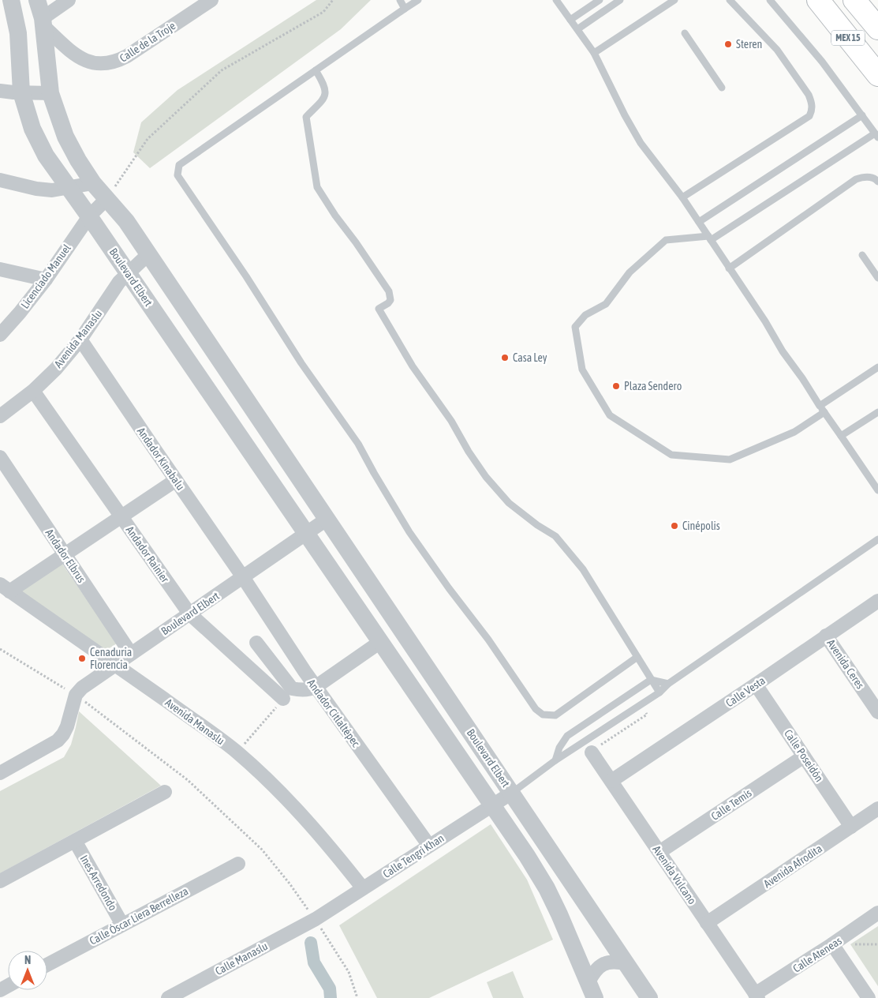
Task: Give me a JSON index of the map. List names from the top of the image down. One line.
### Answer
{"streets":{"main road":["MEX 15"],"street":["Calle de la Troje","Licenciado Manuel","Boulevard Elbert","Avenida Manaslu","Andador Kinabalu","Andador Rainier","Andador Elbrus","Avenida Ceres","Calle Vesta","Andador Citlaltépec","Calle Poseidón","Calle Temis","Calle Tengri Khan","Avenida Afrodita","Avenida Vulcano","Ines Arredondo","Calle Óscar Liera Berrelleza","Calle Ateneas","Calle Manaslu"]},"crossings":[["Calle de la Troje","Boulevard Elbert"],["Licenciado Manuel","Boulevard Elbert"],["Boulevard Elbert","Avenida Manaslu"],["Boulevard Elbert","Andador Kinabalu"],["Boulevard Elbert","Andador Rainier"],["Boulevard Elbert","Andador Elbrus"],["Boulevard Elbert","Andador Citlaltépec"],["Boulevard Elbert","Calle Tengri Khan"],["Avenida Manaslu","Andador Kinabalu"],["Avenida Manaslu","Andador Rainier"],["Avenida Manaslu","Calle Tengri Khan"],["Andador Kinabalu","Andador Citlaltépec"],["Avenida Ceres","Calle Vesta"],["Calle Vesta","Calle Poseidón"],["Calle Vesta","Avenida Vulcano"],["Andador Citlaltépec","Calle Tengri Khan"],["Calle Poseidón","Calle Temis"],["Calle Poseidón","Avenida Afrodita"],["Calle Temis","Avenida Vulcano"],["Calle Tengri Khan","Calle Manaslu"],["Avenida Afrodita","Avenida Vulcano"],["Avenida Vulcano","Calle Ateneas"],["Ines Arredondo","Calle Óscar Liera Berrelleza"]],"places":["Steren","Casa Ley","Plaza Sendero","Cinépolis","Cenaduria Florencia"],"north":"top"}
